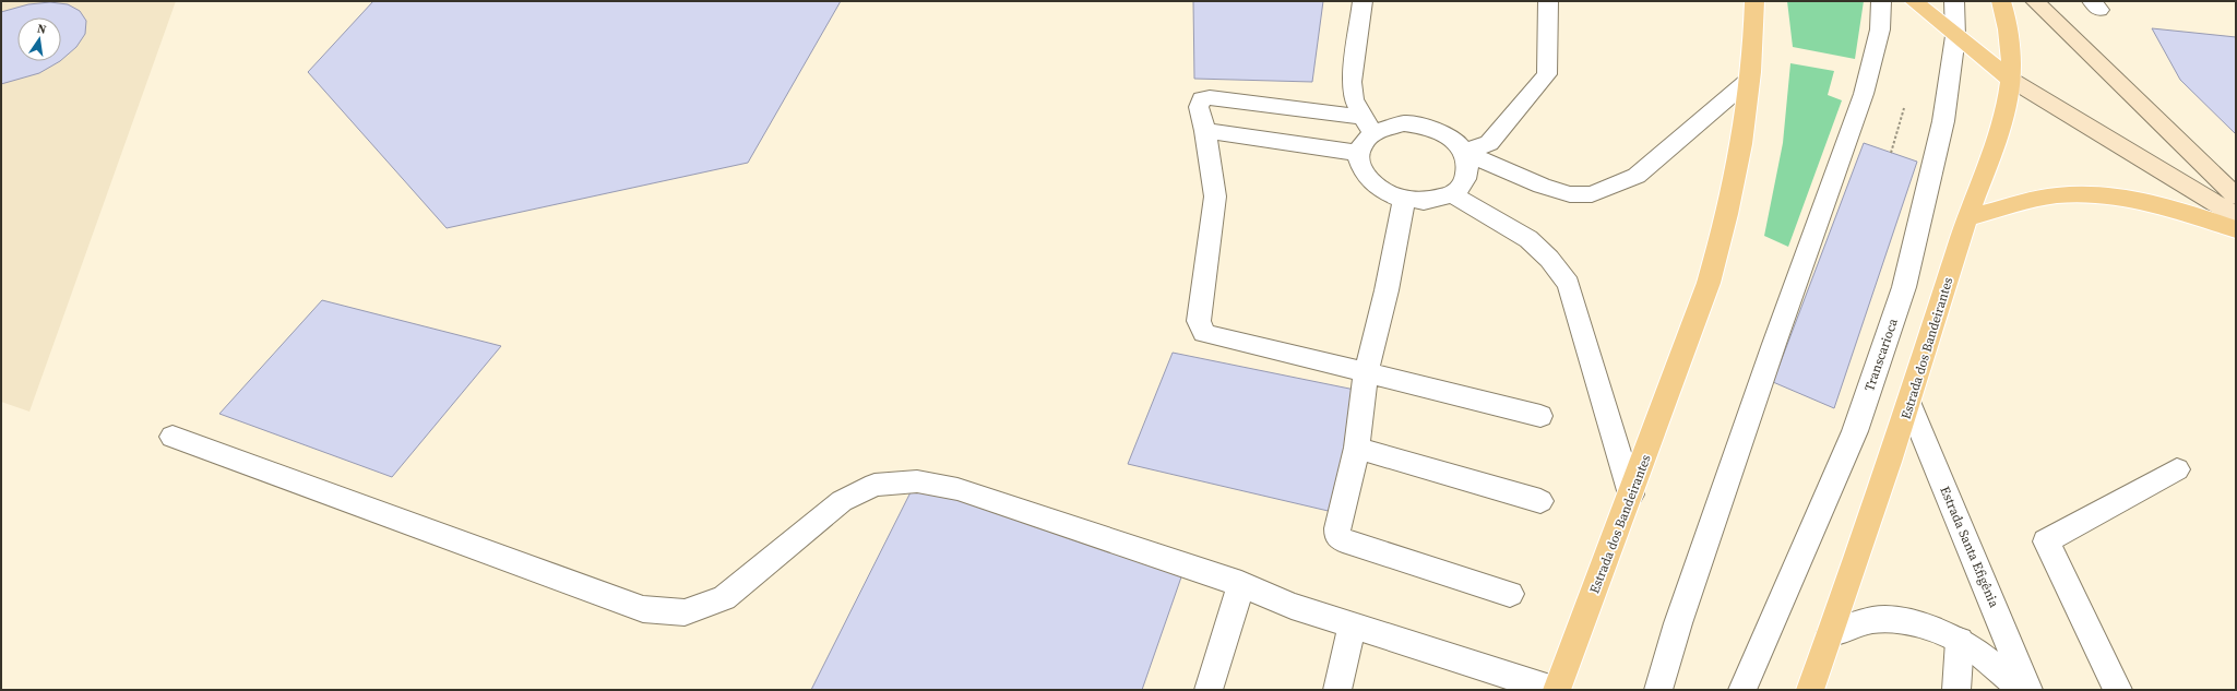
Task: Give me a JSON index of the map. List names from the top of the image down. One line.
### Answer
{"streets":{"main road":["Estrada dos Bandeirantes"],"street":["Transcarioca","Estrada Santa Efigênia"]},"crossings":[["Estrada dos Bandeirantes","Estrada Santa Efigênia"]],"north":"top"}
